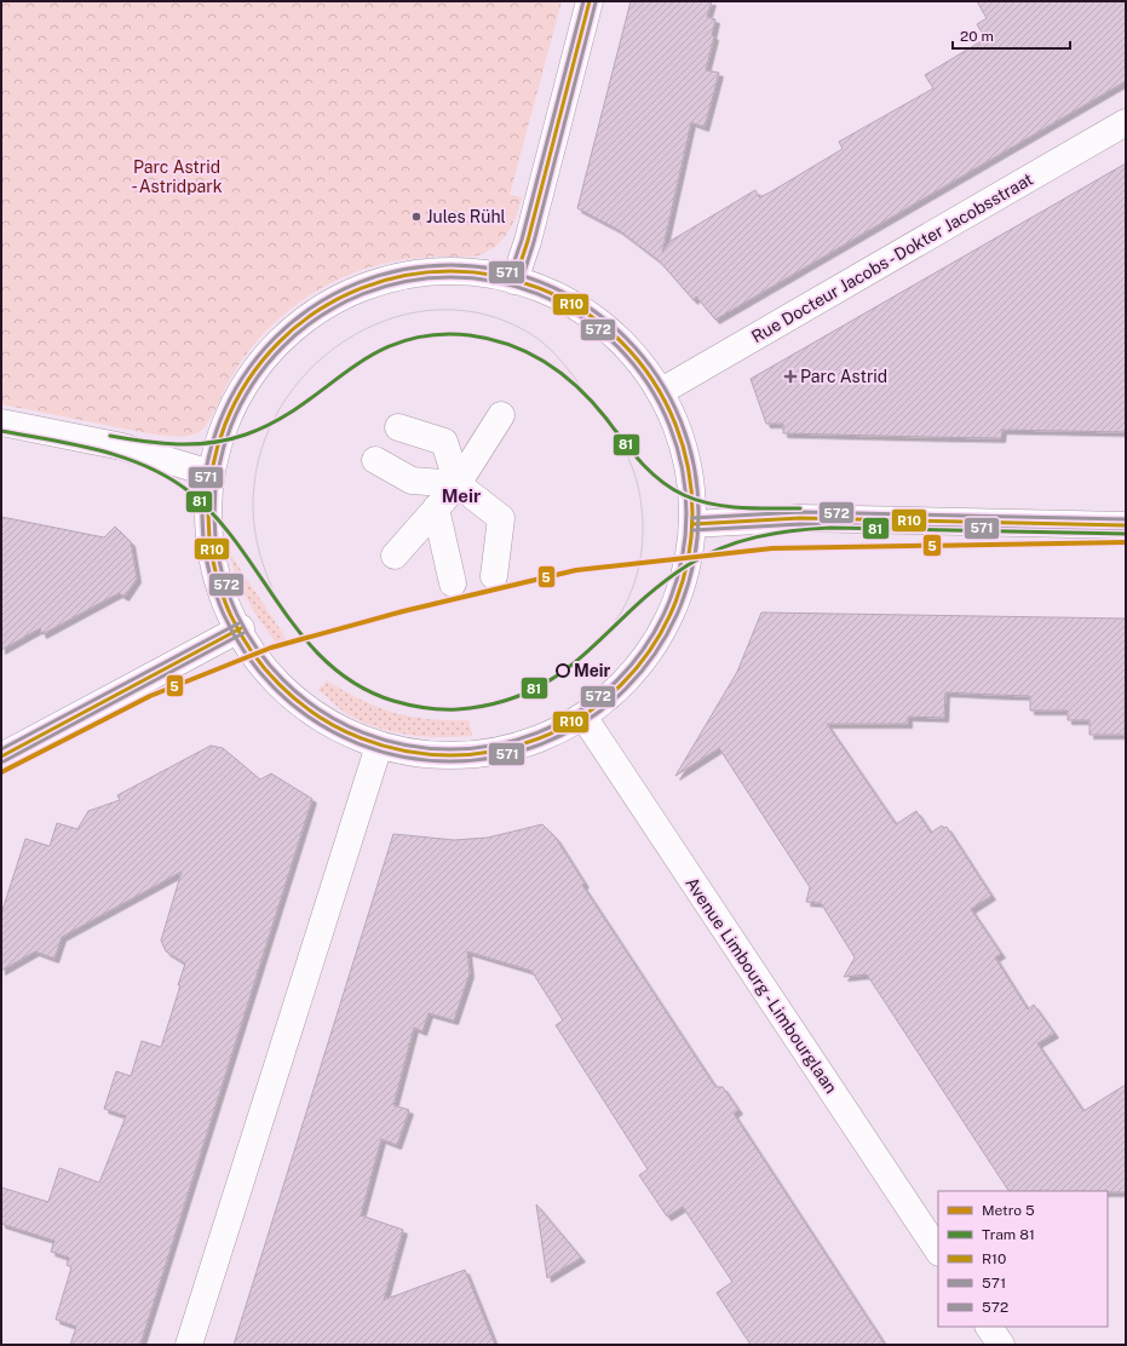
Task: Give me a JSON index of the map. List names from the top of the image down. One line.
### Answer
{"streets":{"street":["Rue Docteur Jacobs - Dokter Jacobsstraat","Avenue Limbourg - Limbourglaan"]},"districts":["Meir"],"parks":["Parc Astrid - Astridpark"],"places":{"other":["Jules Rühl","Meir"],"health":["Parc Astrid"]},"lines":["transit line R10","transit line 572","transit line 571","tram line 81","metro line 5"],"legend":["Metro 5","Tram 81","R10","571","572"],"scale_bar":"20 m"}
